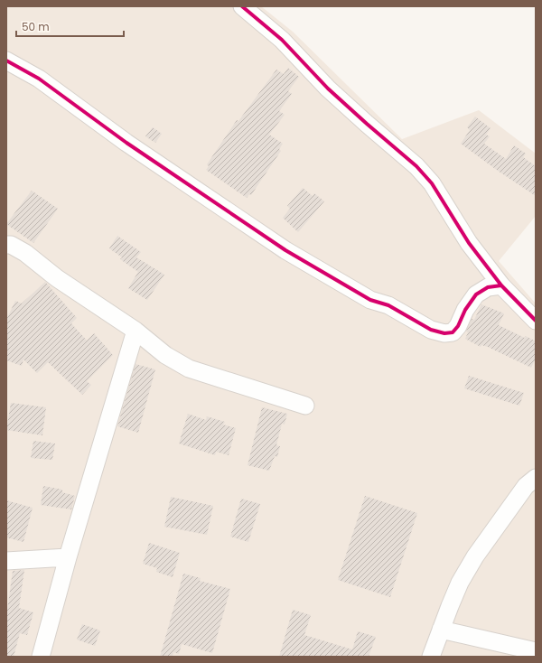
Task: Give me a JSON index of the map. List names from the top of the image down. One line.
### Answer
{"scale_bar":"50 m"}
